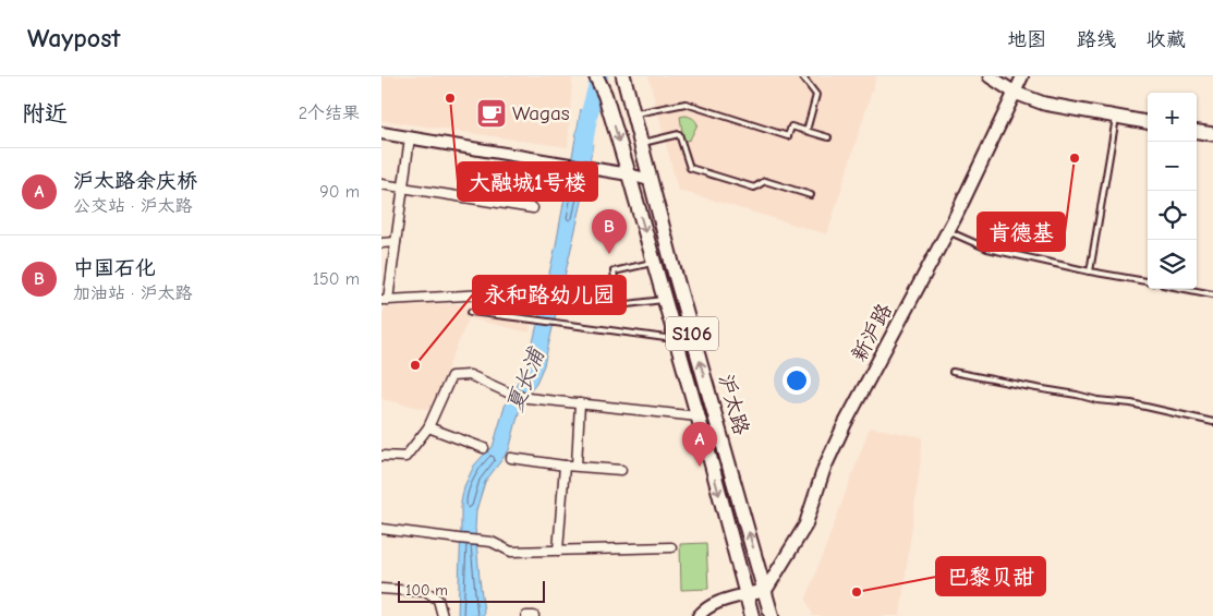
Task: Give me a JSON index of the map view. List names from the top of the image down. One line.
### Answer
{"streets":{"main road":["新沪路","S106","沪太路"]},"crossings":[["新沪路","沪太路"]],"water":["夏长浦"],"places":{"other":["大融城1号楼","肯德基","永和路幼儿园","巴黎贝甜"],"cafe":["Wagas"]},"scale_bar":"100 m","page":{"header":"Waypost","nav":["地图","路线","收藏"],"heading":["附近","2个结果"],"map_buttons":["+","−"],"list":[{"mark":"A","name":"沪太路余庆桥","note":"公交站 · 沪太路","value":"90 m"},{"mark":"B","name":"中国石化","note":"加油站 · 沪太路","value":"150 m"}],"pins":["B","A"],"scale":"100 m"}}
